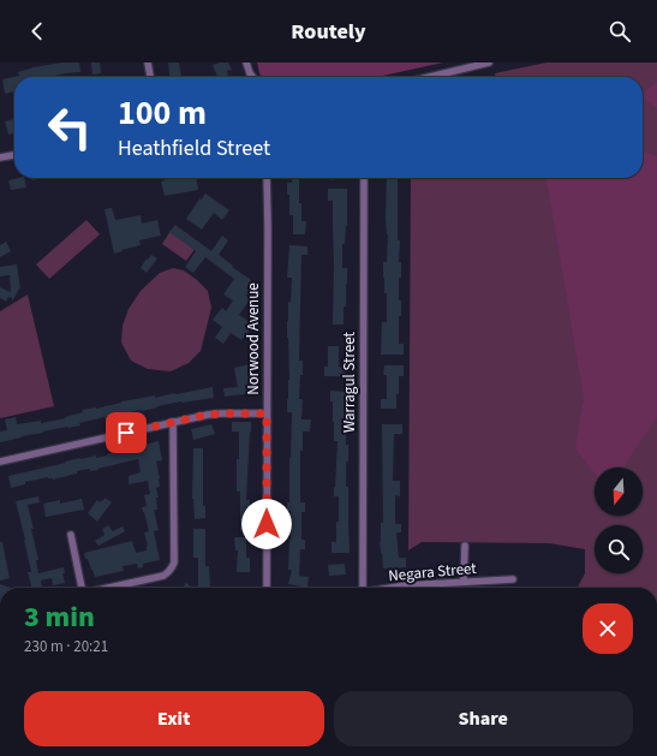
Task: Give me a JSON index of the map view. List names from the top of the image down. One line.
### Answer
{"streets":{"street":["Norwood Avenue","Warragul Street","Negara Street"]},"north":"bottom","page":{"header":"Routely","turn":["100 m","Heathfield Street"],"heading":["3 min","230 m · 20:21"],"buttons":["Exit","Share"]}}
